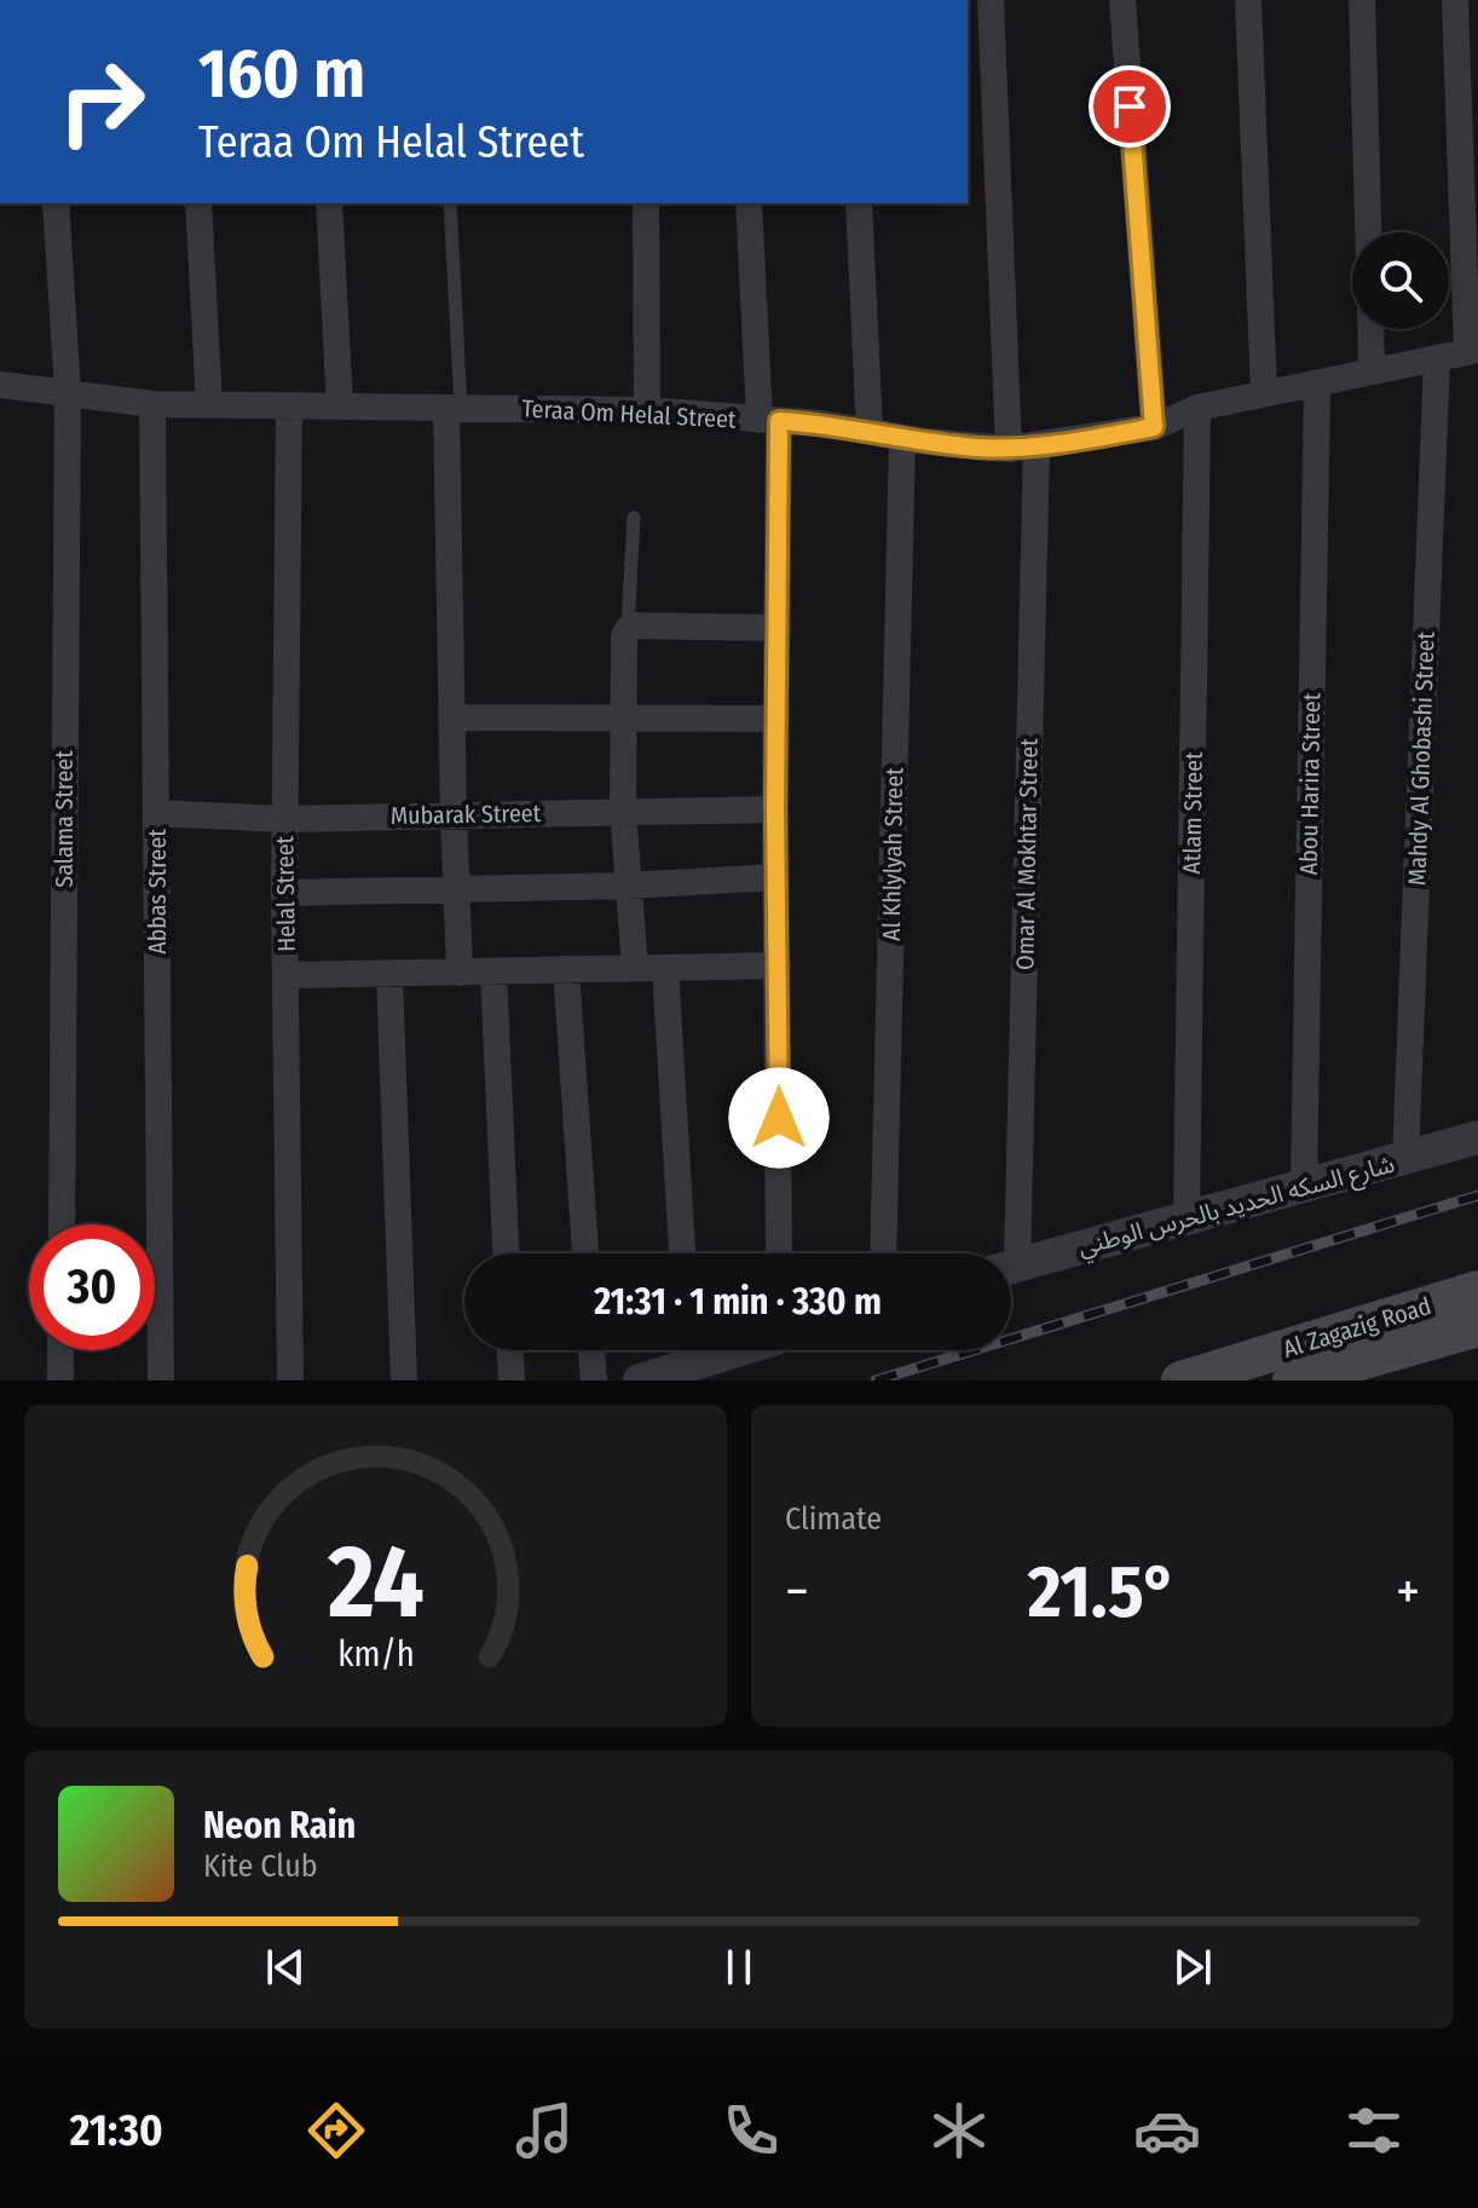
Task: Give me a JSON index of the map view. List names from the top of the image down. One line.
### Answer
{"streets":{"main road":["Al Zagazig Road"],"street":["Teraa Om Helal Street","Mahdy Al Ghobashi Street","Abou Harira Street","Atlam Street","Mubarak Street","Salama Street","Al Khlylyah Street","Omar Al Mokhtar Street","Abbas Street","Helal Street","شارع السكه الحديد بالحرس الوطني"]},"crossings":[["Teraa Om Helal Street","Mahdy Al Ghobashi Street"],["Teraa Om Helal Street","Abou Harira Street"],["Teraa Om Helal Street","Atlam Street"],["Teraa Om Helal Street","Salama Street"],["Teraa Om Helal Street","Al Khlylyah Street"],["Teraa Om Helal Street","Omar Al Mokhtar Street"],["Teraa Om Helal Street","Abbas Street"],["Teraa Om Helal Street","Helal Street"],["Mahdy Al Ghobashi Street","شارع السكه الحديد بالحرس الوطني"],["Abou Harira Street","شارع السكه الحديد بالحرس الوطني"],["Atlam Street","شارع السكه الحديد بالحرس الوطني"],["Mubarak Street","Abbas Street"],["Mubarak Street","Helal Street"]],"page":{"turn":["160 m","Teraa Om Helal Street"],"limit":"30","trip":"21:31 · 1 min · 330 m","tile":"Climate","heat":["−","21.5°","+"],"song":["Neon Rain","Kite Club"],"tabs":"21:30","gauge":["24","km/h"]}}
